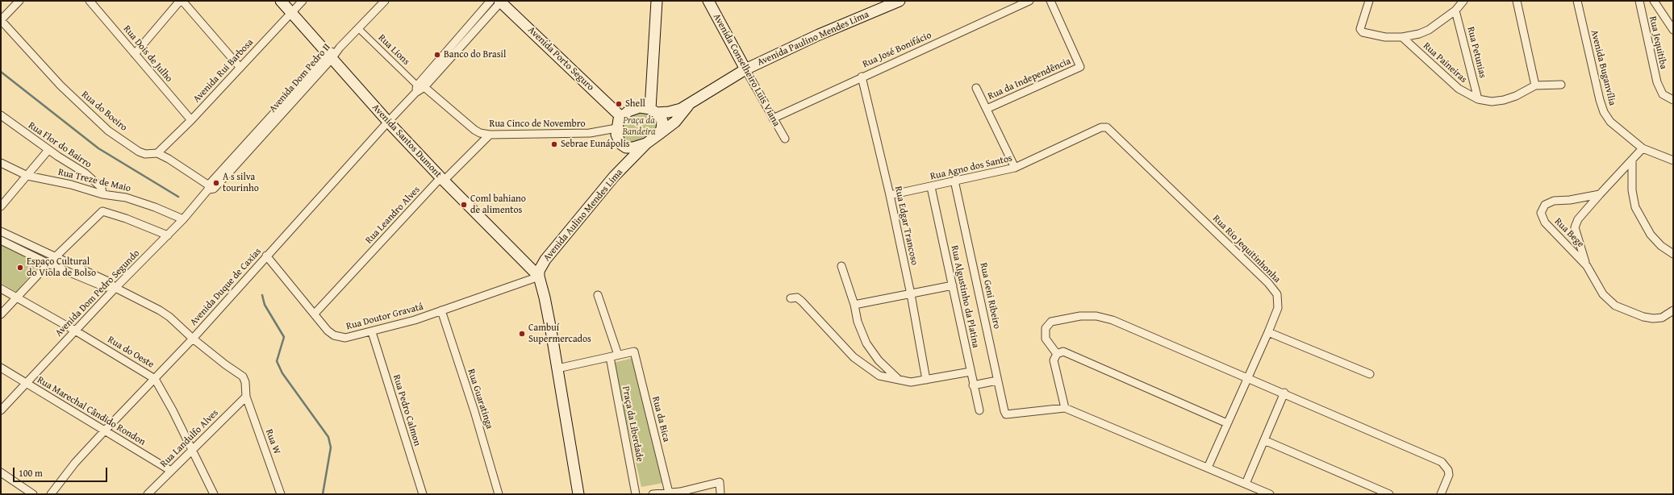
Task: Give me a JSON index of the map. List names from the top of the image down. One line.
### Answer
{"streets":{"main road":["Avenida Paulino Mendes Lima","Avenida Porto Seguro","Avenida Conselheiro Luis Viana","Avenida Santos Dumont","Avenida Aulino Mendes Lima"],"street":["Rua Jequitiba","Rua Lions","Rua José Bonifácio","Rua Petunias","Rua Dois de Julho","Rua Paineiras","Avenida Buganvília","Avenida Rui Barbosa","Avenida Dom Pedro II","Rua da Independência","Rua do Boeiro","Rua Cinco de Novembro","Rua Flor do Bairro","Rua Agno dos Santos","Rua Treze de Maio","Rua Leandro Alves","Rua Edgar Trancoso","Rua Bege","Rua Rio Jequitinhonha","Avenida Duque de Caxias","Avenida Dom Pedro Segundo","Rua Geni Ribeiro","Rua Algustinho da Platina","Rua Doutor Gravatá","Rua do Oeste","Rua Guaratinga","Rua Pedro Calmon","Rua Marechal Cândido Rondon","Rua da Bica","Praça da Liberdade","Rua Landulfo Alves","Rua W"]},"crossings":[["Avenida Paulino Mendes Lima","Avenida Conselheiro Luis Viana"],["Rua Lions","Avenida Dom Pedro II"],["Rua Lions","Rua Cinco de Novembro"],["Rua Lions","Avenida Duque de Caxias"],["Rua José Bonifácio","Avenida Conselheiro Luis Viana"],["Rua José Bonifácio","Rua Edgar Trancoso"],["Rua Petunias","Rua Paineiras"],["Rua Dois de Julho","Avenida Rui Barbosa"],["Avenida Porto Seguro","Rua Cinco de Novembro"],["Avenida Porto Seguro","Avenida Aulino Mendes Lima"],["Avenida Porto Seguro","Avenida Duque de Caxias"],["Avenida Rui Barbosa","Rua do Boeiro"],["Avenida Rui Barbosa","Avenida Santos Dumont"],["Avenida Dom Pedro II","Rua do Boeiro"],["Avenida Dom Pedro II","Avenida Santos Dumont"],["Avenida Dom Pedro II","Avenida Dom Pedro Segundo"],["Rua do Boeiro","Avenida Dom Pedro Segundo"],["Rua Cinco de Novembro","Rua Leandro Alves"],["Rua Cinco de Novembro","Avenida Aulino Mendes Lima"],["Rua Cinco de Novembro","Avenida Duque de Caxias"],["Avenida Santos Dumont","Rua Leandro Alves"],["Avenida Santos Dumont","Avenida Aulino Mendes Lima"],["Avenida Santos Dumont","Avenida Duque de Caxias"],["Avenida Santos Dumont","Rua Doutor Gravatá"],["Rua Flor do Bairro","Rua Treze de Maio"],["Rua Agno dos Santos","Rua Edgar Trancoso"],["Rua Agno dos Santos","Rua Rio Jequitinhonha"],["Rua Agno dos Santos","Rua Geni Ribeiro"],["Rua Agno dos Santos","Rua Algustinho da Platina"],["Rua Treze de Maio","Avenida Dom Pedro Segundo"],["Rua Leandro Alves","Rua Doutor Gravatá"],["Avenida Aulino Mendes Lima","Rua Doutor Gravatá"],["Avenida Duque de Caxias","Rua Doutor Gravatá"],["Avenida Duque de Caxias","Rua do Oeste"],["Avenida Duque de Caxias","Rua Marechal Cândido Rondon"],["Avenida Duque de Caxias","Rua W"],["Avenida Dom Pedro Segundo","Rua do Oeste"],["Avenida Dom Pedro Segundo","Rua Marechal Cândido Rondon"],["Avenida Dom Pedro Segundo","Rua W"],["Rua Doutor Gravatá","Rua Guaratinga"],["Rua Doutor Gravatá","Rua Pedro Calmon"],["Rua do Oeste","Rua Landulfo Alves"],["Rua Marechal Cândido Rondon","Rua Landulfo Alves"],["Rua Landulfo Alves","Rua W"]],"parks":["Praça da Bandeira"],"places":["Banco do Brasil","Shell","Sebrae Eunápolis","A s silva tourinho","Coml bahiano de alimentos","Espaço Cultural do Viola de Bolso","Cambuí Supermercados"],"scale_bar":"100 m"}
